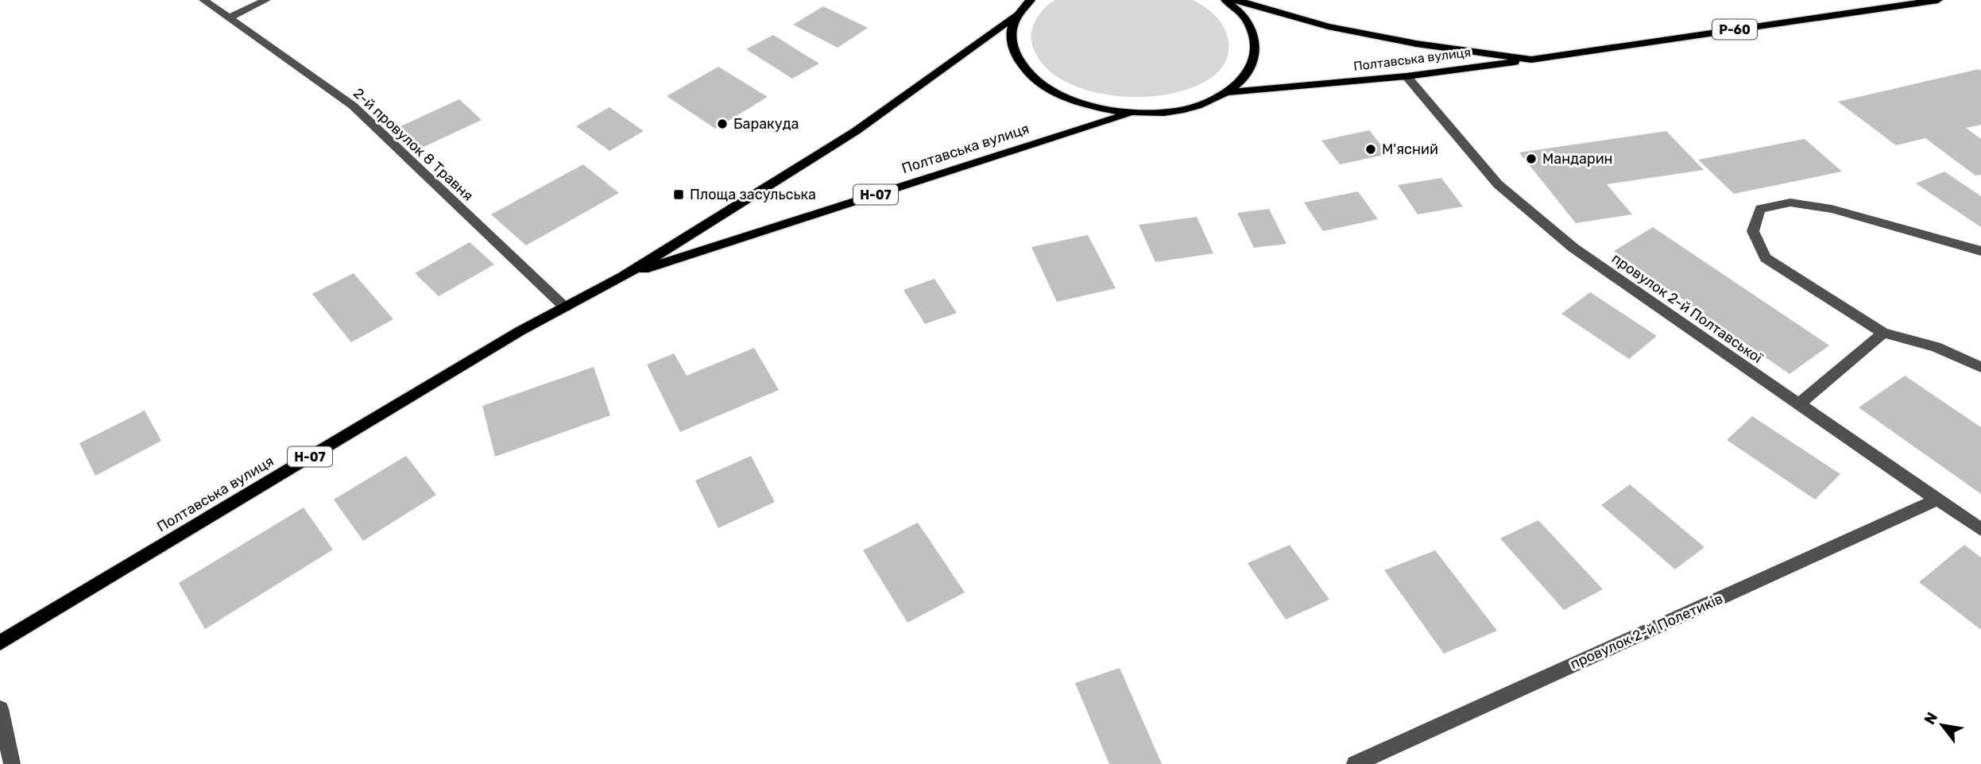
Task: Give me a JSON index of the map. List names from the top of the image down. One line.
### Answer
{"streets":{"main road":["Р-60","Полтавська вулиця","Н-07"],"street":["2-й провулок 8 Травня","провулок 2-й Полтавської","провулок 2-й Полетиків"]},"crossings":[["Р-60","Полтавська вулиця"],["Полтавська вулиця","2-й провулок 8 Травня"],["Полтавська вулиця","Н-07"],["Полтавська вулиця","провулок 2-й Полтавської"],["провулок 2-й Полтавської","провулок 2-й Полетиків"]],"places":{"other":["Баракуда","М'ясний","Мандарин"],"transit":["Площа засульська"]},"north":"top left"}
